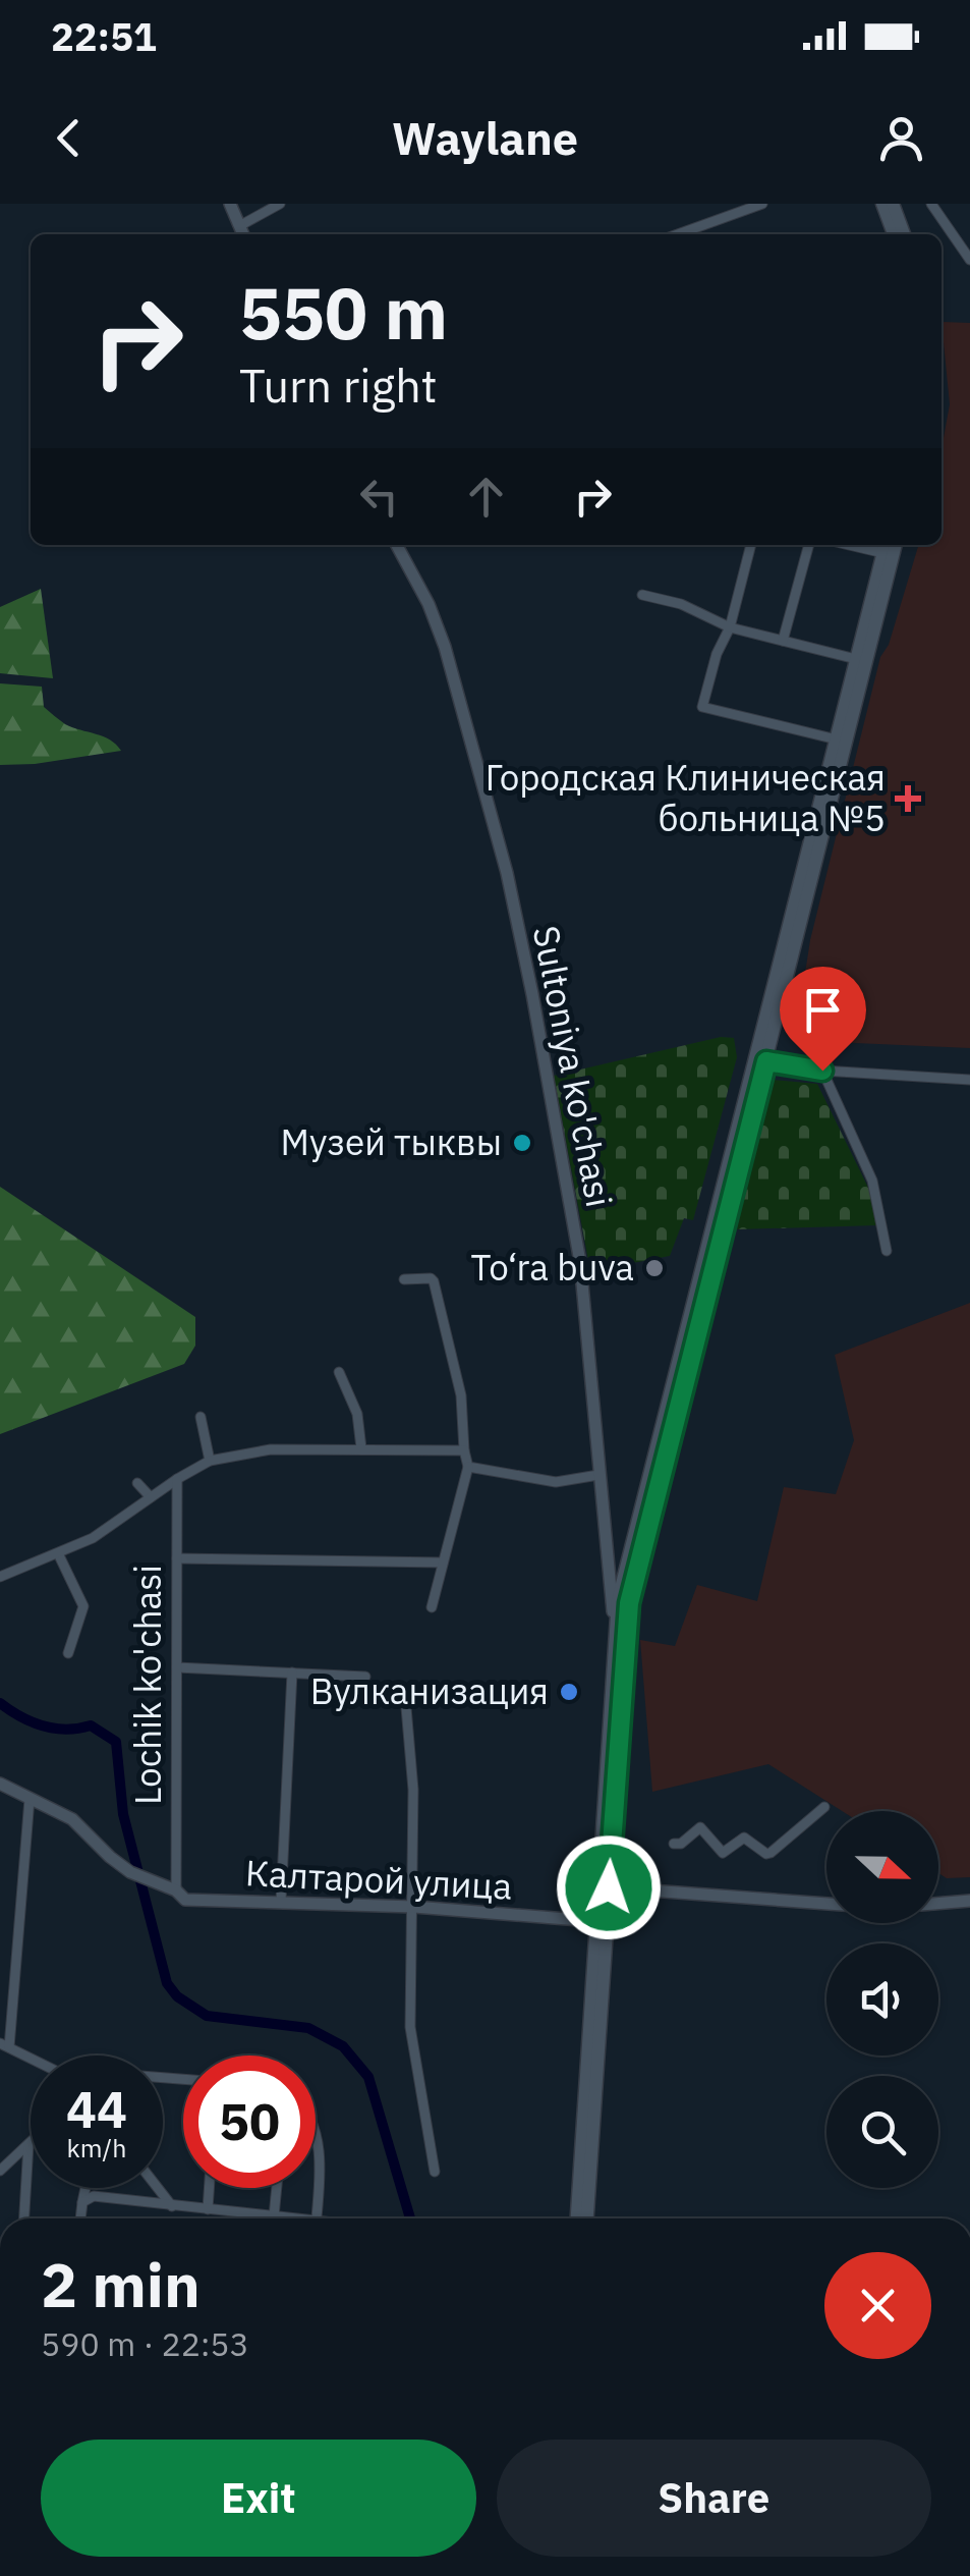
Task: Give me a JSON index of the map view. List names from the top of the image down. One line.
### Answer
{"streets":{"street":["Sultoniya ko'chasi","Lochik ko'chasi","Калтарой улица"]},"crossings":[["Lochik ko'chasi","Калтарой улица"]],"places":{"health":["Городская Клиническая больница №5"],"other":["Музей тыквы","To‘ra buva","Вулканизация"]},"north":"right","page":{"status":"22:51","header":"Waylane","turn":["550 m","Turn right"],"speed":"44 km/h","limit":"50","heading":["2 min","590 m · 22:53"],"buttons":["Exit","Share"]}}
